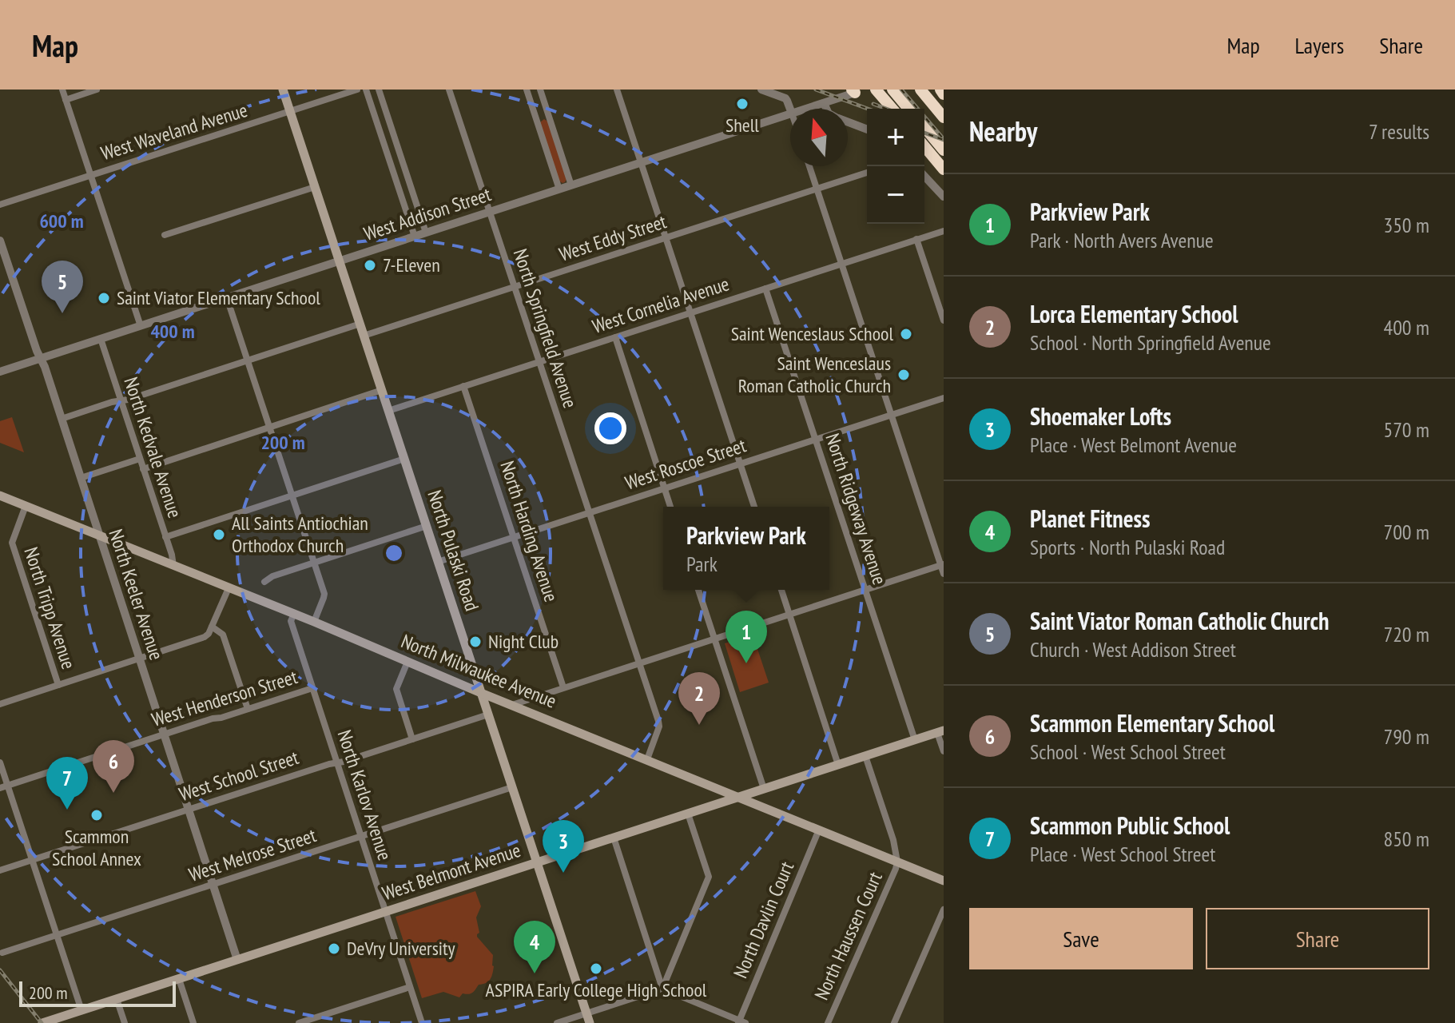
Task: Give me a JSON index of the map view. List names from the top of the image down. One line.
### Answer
{"streets":{"main road":["North Pulaski Road","North Milwaukee Avenue","West Belmont Avenue"],"street":["West Waveland Avenue","West Addison Street","West Eddy Street","West Cornelia Avenue","North Springfield Avenue","North Kedvale Avenue","West Roscoe Street","North Ridgeway Avenue","North Harding Avenue","North Keeler Avenue","North Tripp Avenue","West Henderson Street","West School Street","North Karlov Avenue","West Melrose Street","North Davlin Court","North Haussen Court"]},"crossings":[["West Waveland Avenue","North Pulaski Road"],["West Addison Street","North Springfield Avenue"],["West Addison Street","North Kedvale Avenue"],["West Addison Street","North Pulaski Road"],["West Addison Street","North Keeler Avenue"],["West Eddy Street","North Springfield Avenue"],["West Eddy Street","North Pulaski Road"],["West Cornelia Avenue","North Springfield Avenue"],["West Cornelia Avenue","North Ridgeway Avenue"],["West Cornelia Avenue","North Harding Avenue"],["West Cornelia Avenue","North Pulaski Road"],["North Springfield Avenue","West Roscoe Street"],["North Springfield Avenue","North Milwaukee Avenue"],["North Kedvale Avenue","North Milwaukee Avenue"],["West Roscoe Street","North Ridgeway Avenue"],["West Roscoe Street","North Harding Avenue"],["West Roscoe Street","North Pulaski Road"],["North Ridgeway Avenue","West Belmont Avenue"],["North Pulaski Road","North Milwaukee Avenue"],["North Pulaski Road","West School Street"],["North Pulaski Road","West Melrose Street"],["North Pulaski Road","West Belmont Avenue"],["North Keeler Avenue","North Milwaukee Avenue"],["North Keeler Avenue","West Henderson Street"],["North Keeler Avenue","West School Street"],["North Keeler Avenue","West Melrose Street"],["North Keeler Avenue","West Belmont Avenue"],["North Tripp Avenue","North Milwaukee Avenue"],["North Milwaukee Avenue","North Karlov Avenue"],["North Milwaukee Avenue","West Belmont Avenue"],["North Milwaukee Avenue","North Davlin Court"],["North Milwaukee Avenue","North Haussen Court"],["West Henderson Street","North Karlov Avenue"],["West School Street","North Karlov Avenue"],["North Karlov Avenue","West Melrose Street"],["North Karlov Avenue","West Belmont Avenue"]],"places":["Shell","7-Eleven","Saint Viator Elementary School","Saint Wenceslaus School","Saint Wenceslaus Roman Catholic Church","All Saints Antiochian Orthodox Church","Night Club","Scammon School Annex","DeVry University","ASPIRA Early College High School"],"scale_bar":"200 m","north":"top","page":{"header":"Map","nav":["Map","Layers","Share"],"heading":["Nearby","7 results"],"map_buttons":["+","−"],"list":[{"mark":"1","name":"Parkview Park","note":"Park · North Avers Avenue","value":"350 m"},{"mark":"2","name":"Lorca Elementary School","note":"School · North Springfield Avenue","value":"400 m"},{"mark":"3","name":"Shoemaker Lofts","note":"Place · West Belmont Avenue","value":"570 m"},{"mark":"4","name":"Planet Fitness","note":"Sports · North Pulaski Road","value":"700 m"},{"mark":"5","name":"Saint Viator Roman Catholic Church","note":"Church · West Addison Street","value":"720 m"},{"mark":"6","name":"Scammon Elementary School","note":"School · West School Street","value":"790 m"},{"mark":"7","name":"Scammon Public School","note":"Place · West School Street","value":"850 m"}],"pins":["5","1","2","6","7","3","4"],"popup":["Parkview Park","Park"],"buttons":["Save","Share"],"scale":"200 m"},"rings":["600 m","400 m","200 m"]}
